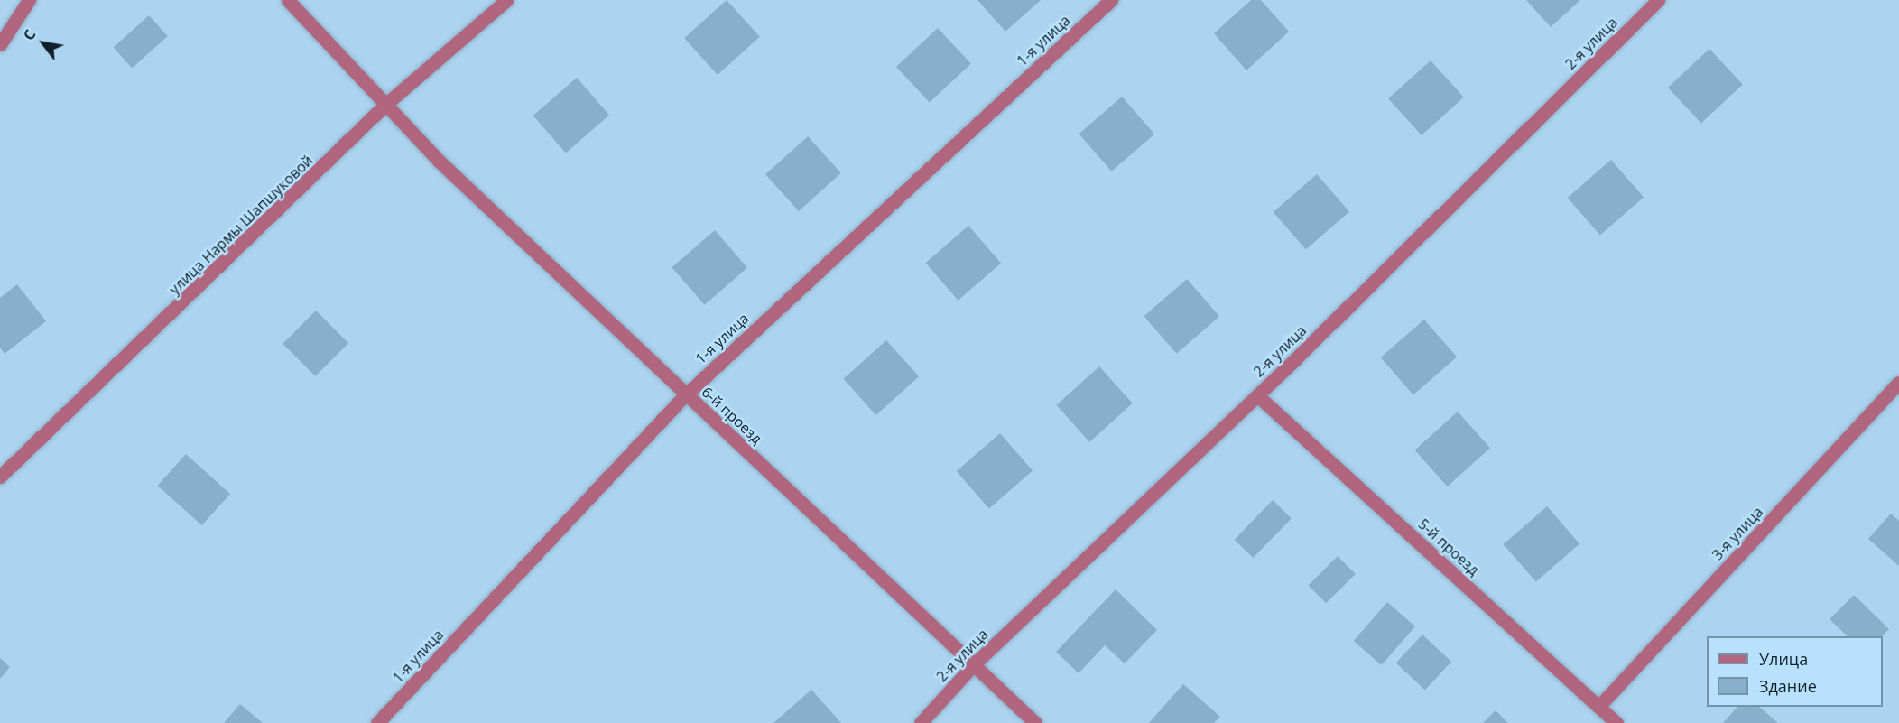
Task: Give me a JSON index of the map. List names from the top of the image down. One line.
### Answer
{"streets":{"street":["1-я улица","2-я улица","улица Нармы Шапшуковой","6-й проезд","3-я улица","5-й проезд"]},"crossings":[["1-я улица","6-й проезд"],["2-я улица","6-й проезд"],["2-я улица","5-й проезд"],["улица Нармы Шапшуковой","6-й проезд"],["3-я улица","5-й проезд"]],"legend":["Улица","Здание"],"north":"top left"}
